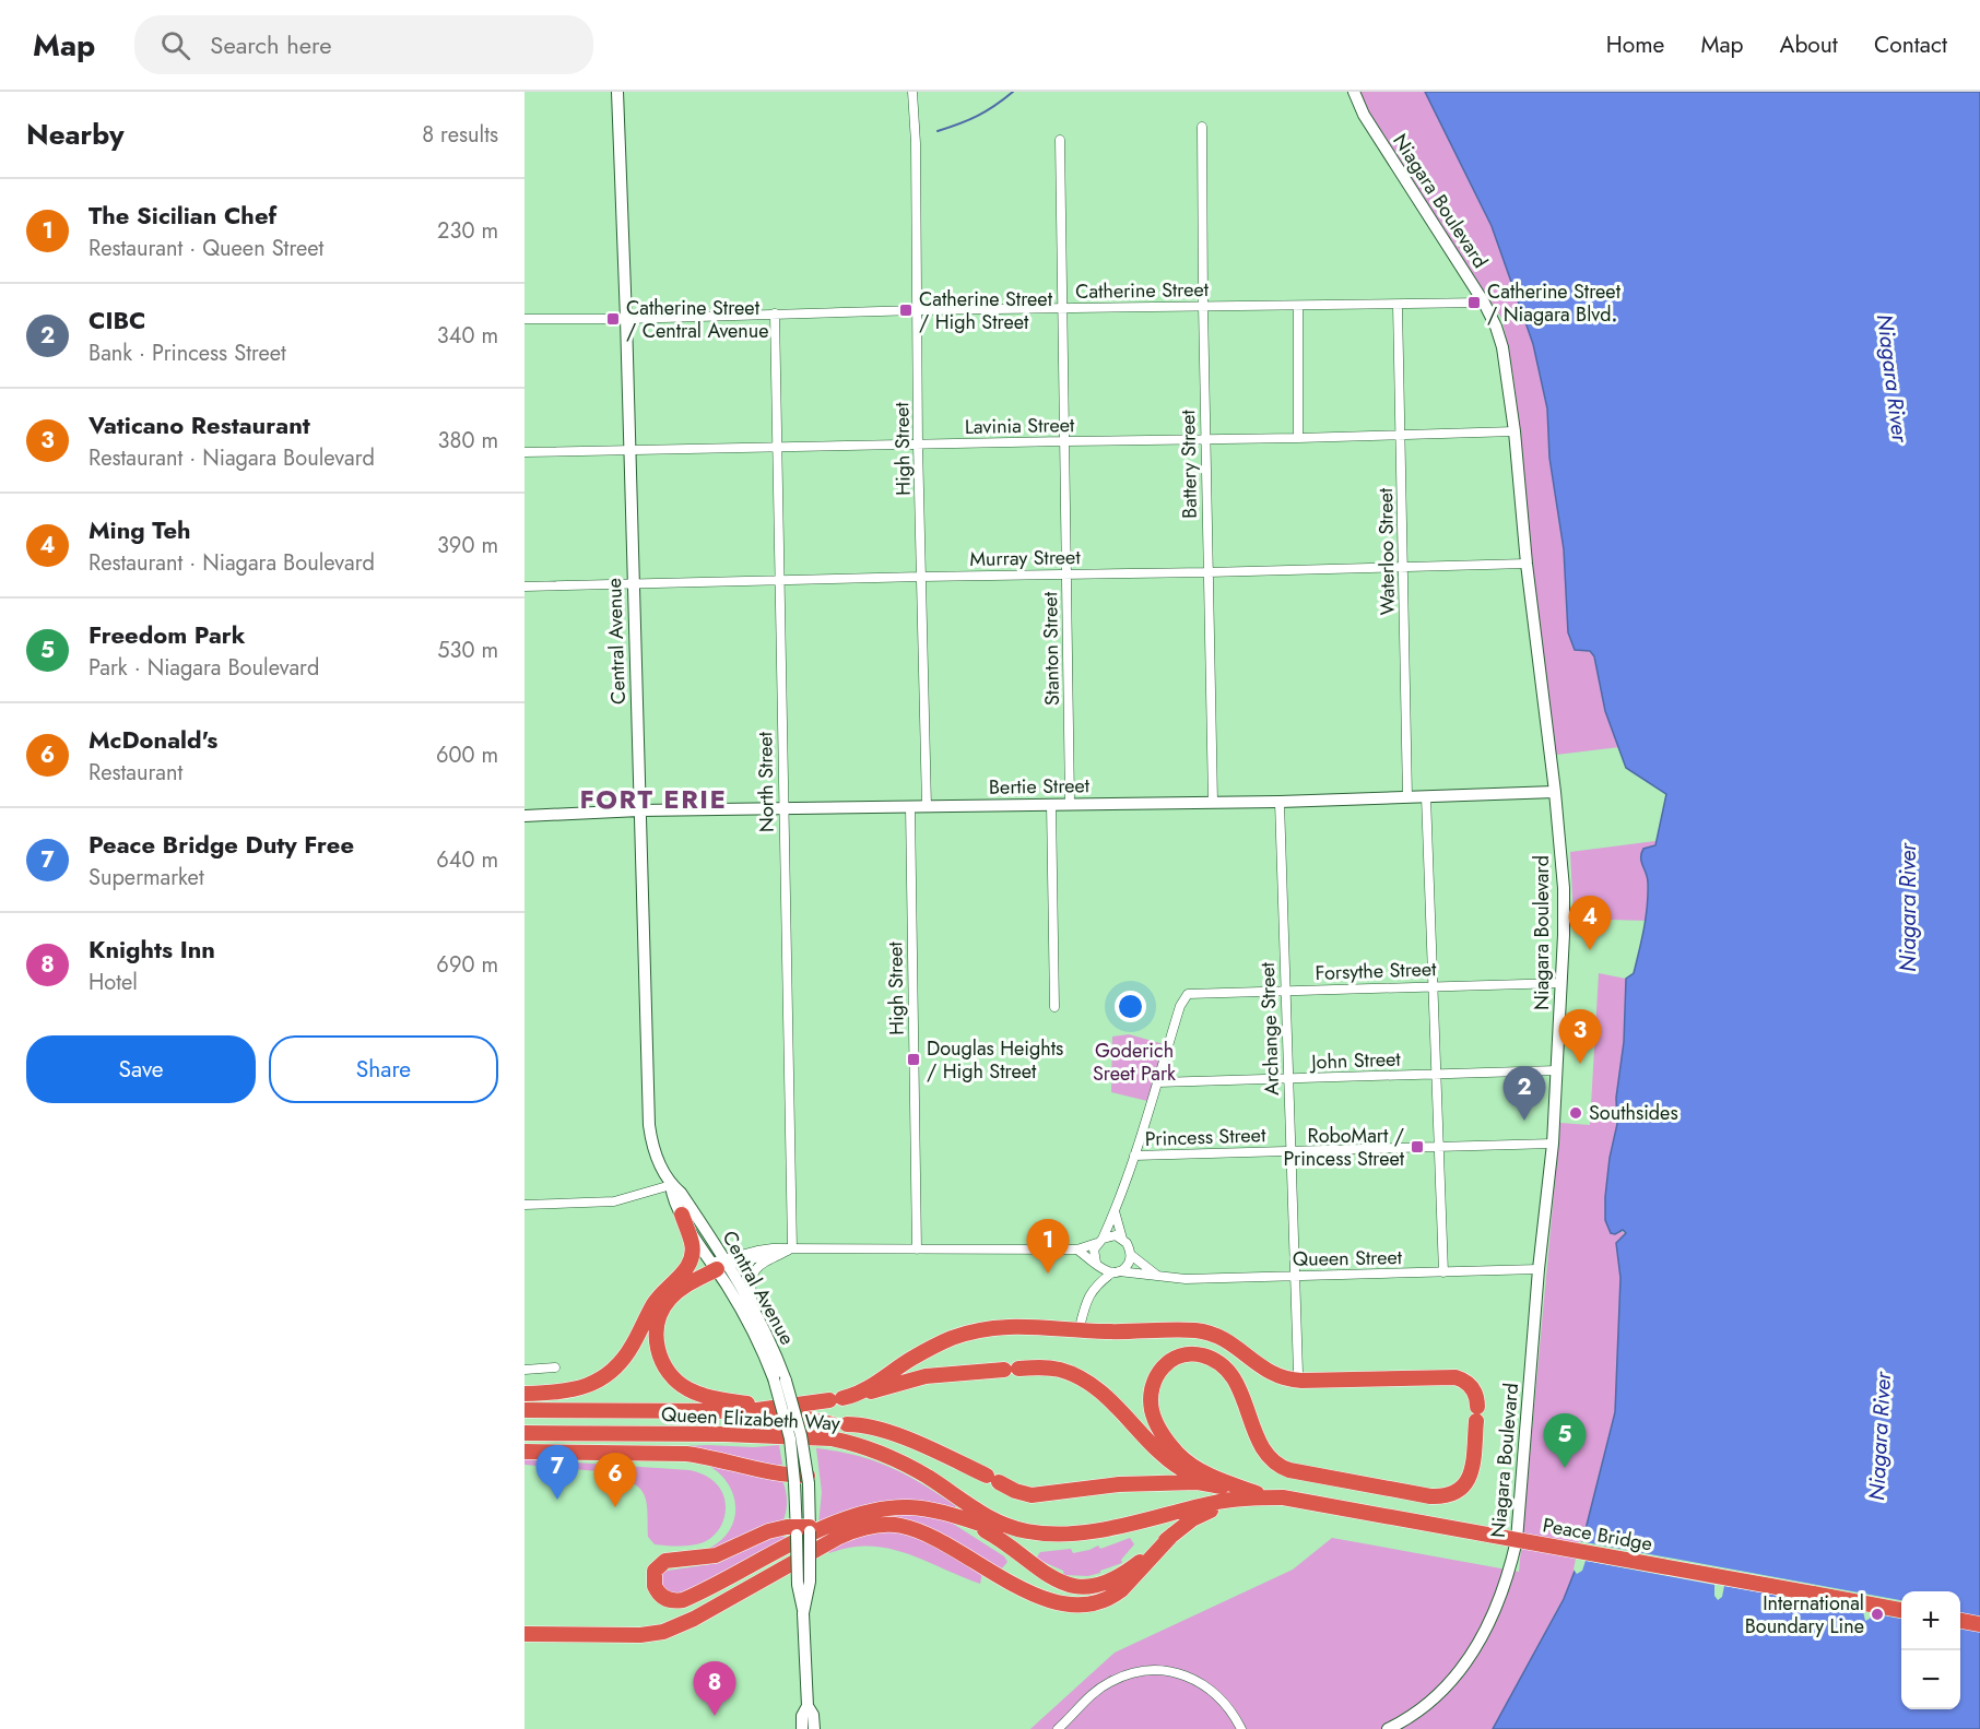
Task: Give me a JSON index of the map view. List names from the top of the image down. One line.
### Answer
{"streets":{"highway":["Queen Elizabeth Way","Peace Bridge"],"main road":["Niagara Boulevard","Central Avenue","Bertie Street"],"street":["Catherine Street","Lavinia Street","High Street","Battery Street","Waterloo Street","Murray Street","Stanton Street","North Street","Forsythe Street","Archange Street","John Street","Princess Street","Queen Street"]},"crossings":[["Niagara Boulevard","Catherine Street"],["Niagara Boulevard","Lavinia Street"],["Niagara Boulevard","Murray Street"],["Niagara Boulevard","Bertie Street"],["Niagara Boulevard","Forsythe Street"],["Niagara Boulevard","John Street"],["Niagara Boulevard","Princess Street"],["Niagara Boulevard","Queen Street"],["Catherine Street","High Street"],["Catherine Street","Battery Street"],["Catherine Street","Waterloo Street"],["Catherine Street","Central Avenue"],["Catherine Street","Stanton Street"],["Catherine Street","North Street"],["Lavinia Street","High Street"],["Lavinia Street","Battery Street"],["Lavinia Street","Waterloo Street"],["Lavinia Street","Central Avenue"],["Lavinia Street","Stanton Street"],["Lavinia Street","North Street"],["High Street","Murray Street"],["High Street","Bertie Street"],["Battery Street","Murray Street"],["Battery Street","Bertie Street"],["Waterloo Street","Murray Street"],["Waterloo Street","Bertie Street"],["Murray Street","Central Avenue"],["Murray Street","Stanton Street"],["Murray Street","North Street"],["Central Avenue","Bertie Street"],["Stanton Street","Bertie Street"],["North Street","Bertie Street"],["Bertie Street","Archange Street"],["Forsythe Street","Archange Street"],["Forsythe Street","John Street"],["Archange Street","John Street"],["Archange Street","Princess Street"],["Archange Street","Queen Street"],["Queen Elizabeth Way","Peace Bridge"]],"districts":["FORT ERIE"],"water":["Niagara River"],"parks":["Goderich Sreet Park"],"places":{"transit":["Catherine Street / Niagara Blvd.","Catherine Street / High Street","Catherine Street / Central Avenue","Douglas Heights / High Street","RoboMart / Princess Street"],"other":["Southsides","International Boundary Line"]},"page":{"header":"Map","search":"Search here","nav":["Home","Map","About","Contact"],"heading":["Nearby","8 results"],"list":[{"mark":"1","name":"The Sicilian Chef","note":"Restaurant · Queen Street","value":"230 m"},{"mark":"2","name":"CIBC","note":"Bank · Princess Street","value":"340 m"},{"mark":"3","name":"Vaticano Restaurant","note":"Restaurant · Niagara Boulevard","value":"380 m"},{"mark":"4","name":"Ming Teh","note":"Restaurant · Niagara Boulevard","value":"390 m"},{"mark":"5","name":"Freedom Park","note":"Park · Niagara Boulevard","value":"530 m"},{"mark":"6","name":"McDonald's","note":"Restaurant","value":"600 m"},{"mark":"7","name":"Peace Bridge Duty Free","note":"Supermarket","value":"640 m"},{"mark":"8","name":"Knights Inn","note":"Hotel","value":"690 m"}],"pins":["4","3","2","1","5","7","6","8"],"buttons":["Save","Share"],"map_buttons":["+","−"]}}
